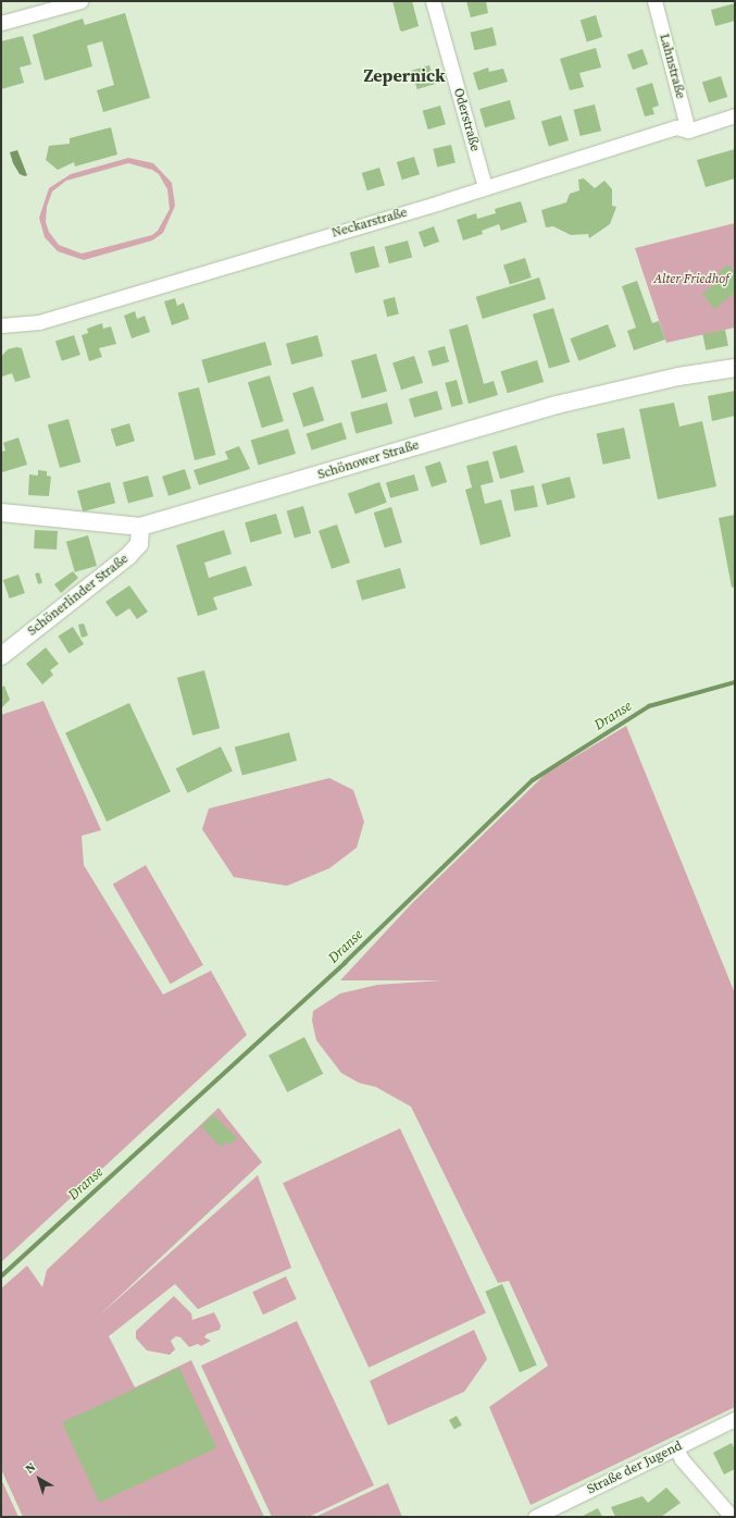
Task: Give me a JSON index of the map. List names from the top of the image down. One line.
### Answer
{"streets":{"street":["Lahnstraße","Oderstraße","Neckarstraße","Schönower Straße","Schönerlinder Straße","Straße der Jugend"]},"crossings":[["Lahnstraße","Neckarstraße"],["Oderstraße","Neckarstraße"],["Schönower Straße","Schönerlinder Straße"]],"districts":["Zepernick"],"water":["Dranse"],"parks":["Alter Friedhof"],"north":"top left"}
